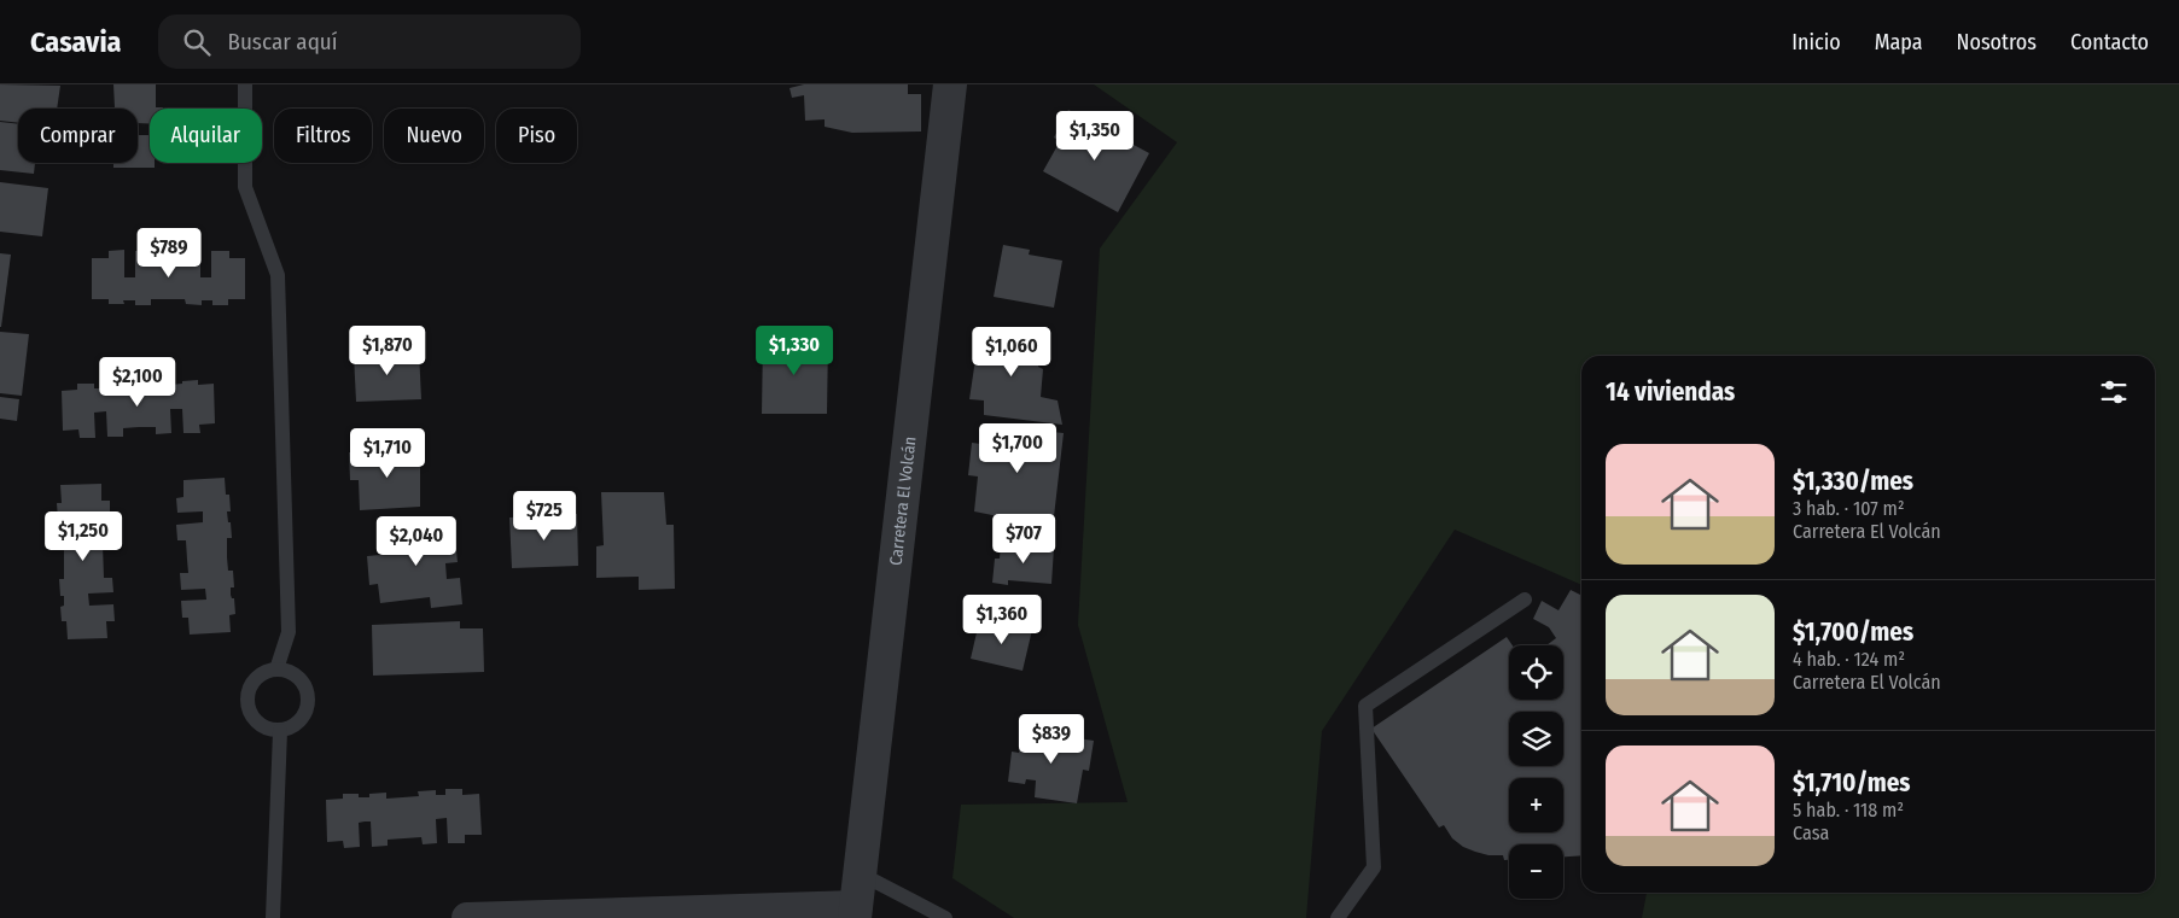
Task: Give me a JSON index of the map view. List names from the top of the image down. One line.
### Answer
{"streets":{"street":["Carretera El Volcán"]},"page":{"header":"Casavia","search":"Buscar aquí","nav":["Inicio","Mapa","Nosotros","Contacto"],"chip":["Comprar","Alquilar","Filtros","Nuevo","Piso"],"price":["$1,350","$789","$1,870","$1,330","$1,060","$2,100","$1,700","$1,710","$725","$1,250","$707","$2,040","$1,360","$839"],"heading":"14 viviendas","list":[{"name":"$1,330/mes","note":"3 hab. · 107 m² · Carretera El Volcán"},{"name":"$1,700/mes","note":"4 hab. · 124 m² · Carretera El Volcán"},{"name":"$1,710/mes","note":"5 hab. · 118 m² · Casa"}],"map_buttons":["+","−"]}}
